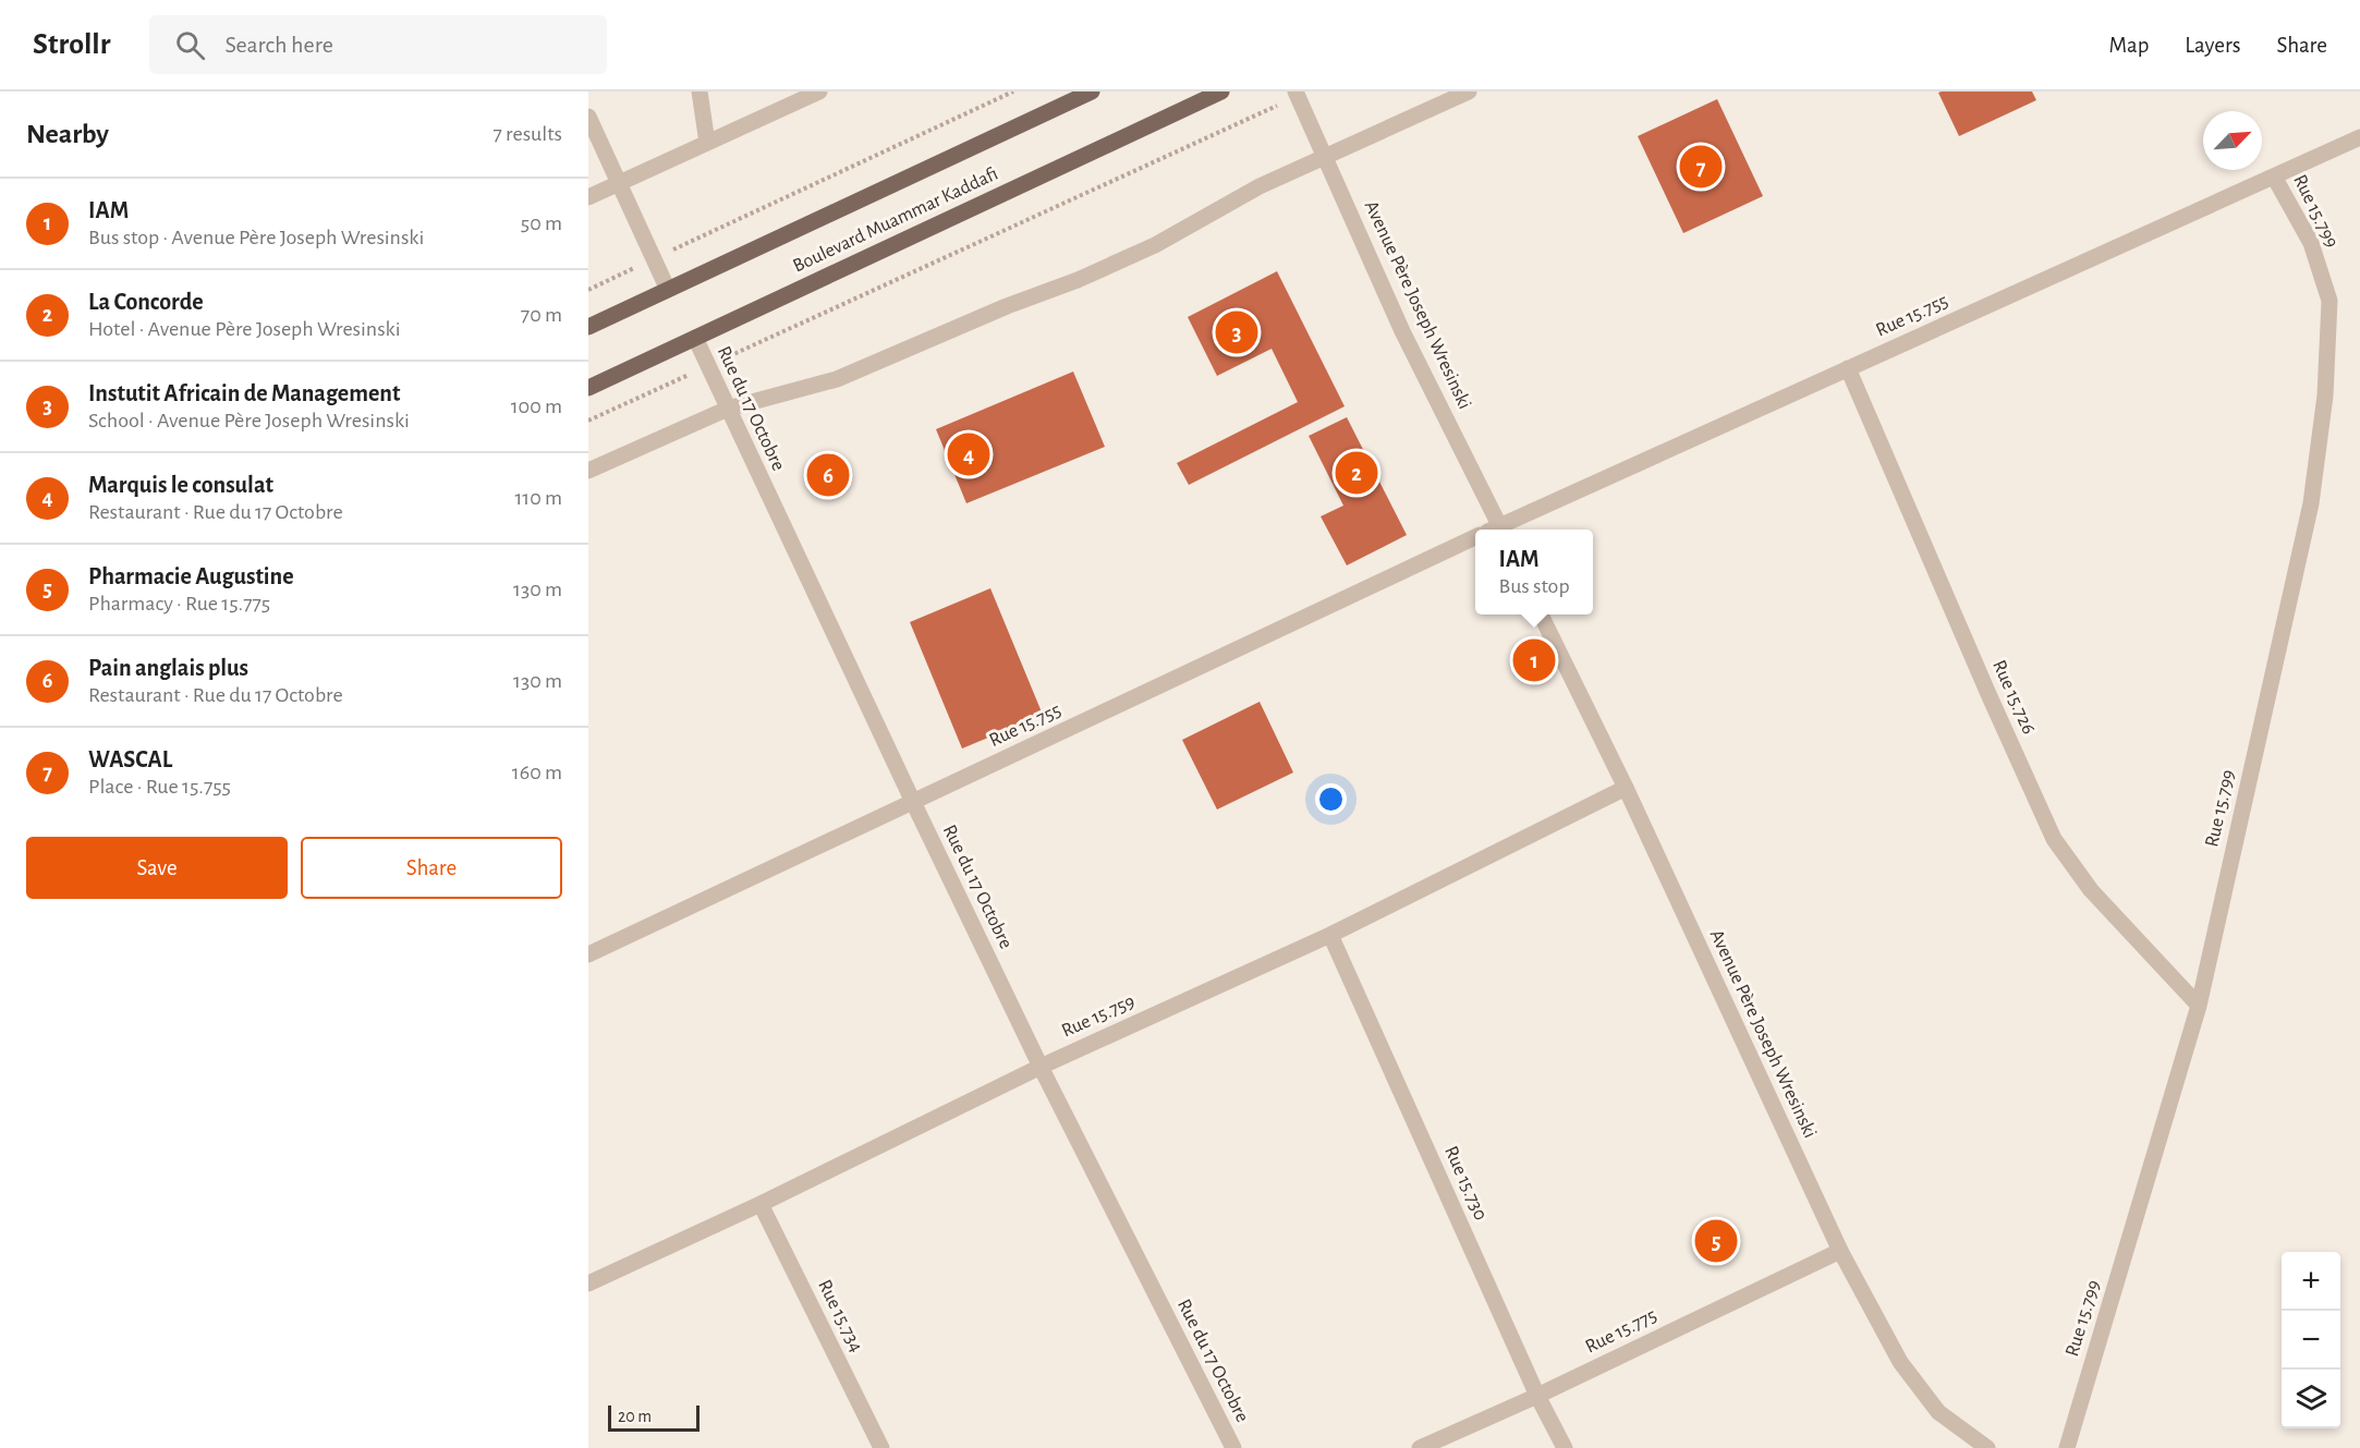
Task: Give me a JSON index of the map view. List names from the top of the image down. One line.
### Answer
{"streets":{"main road":["Boulevard Muammar Kaddafi"],"street":["Rue 15.799","Avenue Père Joseph Wresinski","Rue 15.755","Rue du 17 Octobre","Rue 15.726","Rue 15.759","Rue 15.730","Rue 15.734","Rue 15.775"]},"crossings":[["Rue 15.799","Rue 15.755"],["Rue 15.799","Rue 15.726"],["Boulevard Muammar Kaddafi","Rue du 17 Octobre"],["Avenue Père Joseph Wresinski","Rue 15.759"],["Avenue Père Joseph Wresinski","Rue 15.775"],["Rue 15.755","Rue du 17 Octobre"],["Rue 15.755","Rue 15.726"],["Rue du 17 Octobre","Rue 15.759"],["Rue 15.759","Rue 15.730"],["Rue 15.759","Rue 15.734"],["Rue 15.730","Rue 15.775"]],"scale_bar":"20 m","north":"top right","page":{"header":"Strollr","search":"Search here","nav":["Map","Layers","Share"],"heading":["Nearby","7 results"],"pins":["7","3","4","2","6","1","5"],"list":[{"mark":"1","name":"IAM","note":"Bus stop · Avenue Père Joseph Wresinski","value":"50 m"},{"mark":"2","name":"La Concorde","note":"Hotel · Avenue Père Joseph Wresinski","value":"70 m"},{"mark":"3","name":"Instutit Africain de Management","note":"School · Avenue Père Joseph Wresinski","value":"100 m"},{"mark":"4","name":"Marquis le consulat","note":"Restaurant · Rue du 17 Octobre","value":"110 m"},{"mark":"5","name":"Pharmacie Augustine","note":"Pharmacy · Rue 15.775","value":"130 m"},{"mark":"6","name":"Pain anglais plus","note":"Restaurant · Rue du 17 Octobre","value":"130 m"},{"mark":"7","name":"WASCAL","note":"Place · Rue 15.755","value":"160 m"}],"popup":["IAM","Bus stop"],"buttons":["Save","Share"],"map_buttons":["+","−"],"scale":"20 m"}}
